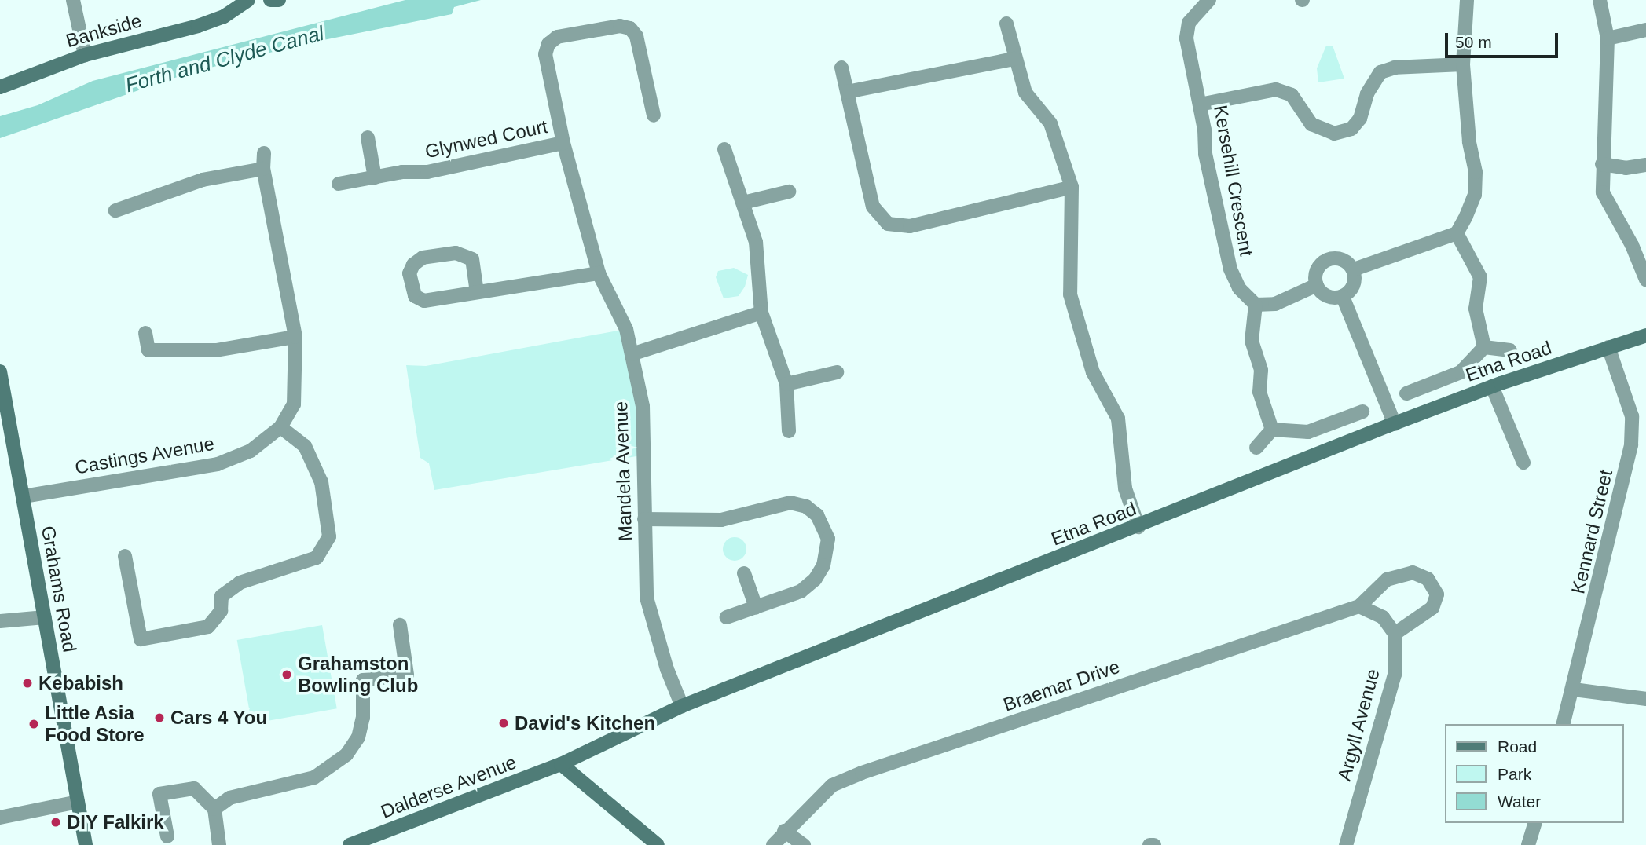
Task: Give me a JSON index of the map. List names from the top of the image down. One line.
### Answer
{"streets":{"street":["Bankside","Glynwed Court","Kersehill Crescent","Etna Road","Castings Avenue","Mandela Avenue","Kennard Street","Grahams Road","Braemar Drive","Argyll Avenue","Dalderse Avenue"]},"crossings":[["Glynwed Court","Mandela Avenue"],["Etna Road","Mandela Avenue"],["Etna Road","Kennard Street"],["Etna Road","Dalderse Avenue"],["Castings Avenue","Grahams Road"]],"water":["Forth and Clyde Canal"],"places":["Grahamston Bowling Club","Kebabish","Cars 4 You","David's Kitchen","Little Asia Food Store","DIY Falkirk"],"legend":["Road","Park","Water"],"scale_bar":"50 m"}
